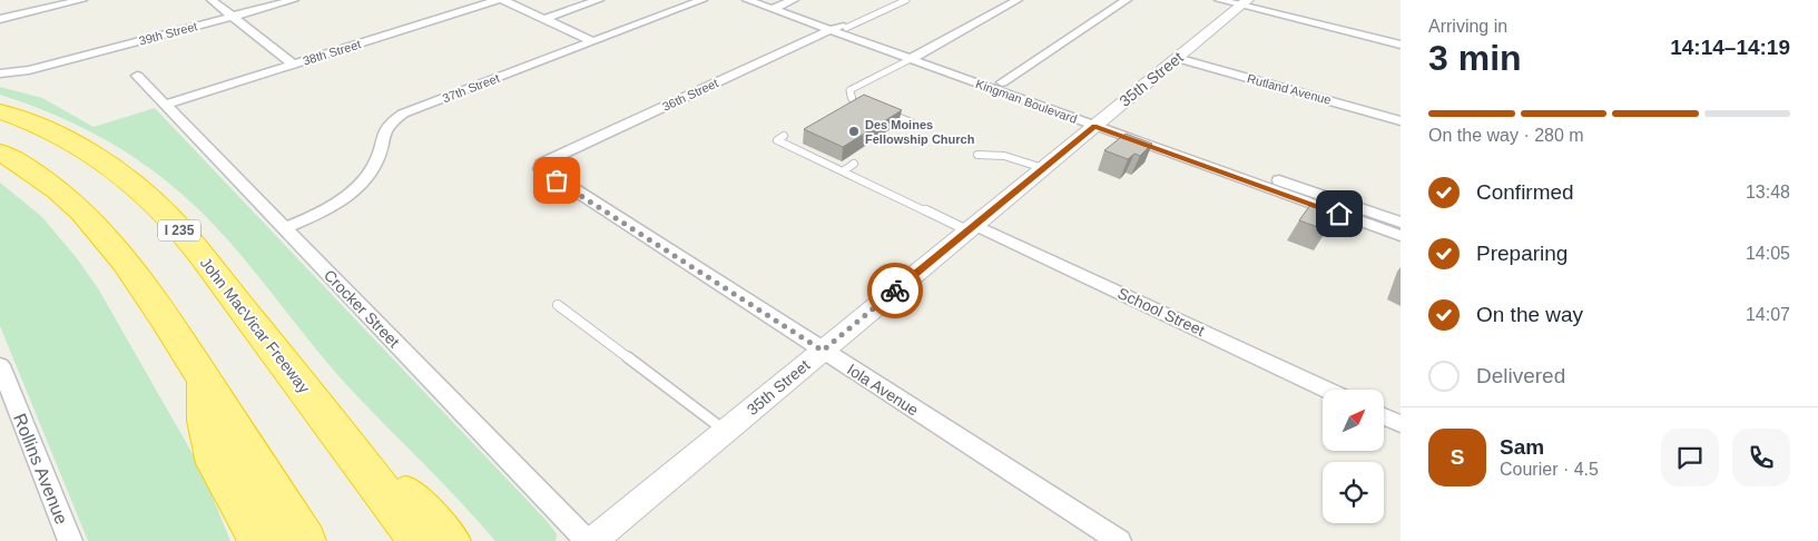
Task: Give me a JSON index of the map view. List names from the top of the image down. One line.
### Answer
{"streets":{"highway":["I 235","John MacVicar Freeway"],"street":["39th Street","38th Street","35th Street","37th Street","Rutland Avenue","36th Street","Kingman Boulevard","Crocker Street","School Street","Iola Avenue","Rollins Avenue"]},"crossings":[["38th Street","Crocker Street"],["35th Street","Rutland Avenue"],["35th Street","Kingman Boulevard"],["35th Street","School Street"],["35th Street","Iola Avenue"],["37th Street","Crocker Street"],["36th Street","Kingman Boulevard"],["36th Street","Iola Avenue"]],"places":["Des Moines Fellowship Church"],"north":"top right","page":{"heading":["3 min","Arriving in","14:14–14:19"],"panel":["Sam","Courier · 4.5"],"bar":"On the way · 280 m","list":[["Confirmed","13:48"],["Preparing","14:05"],["On the way","14:07"],"Delivered"],"round":"S"}}
